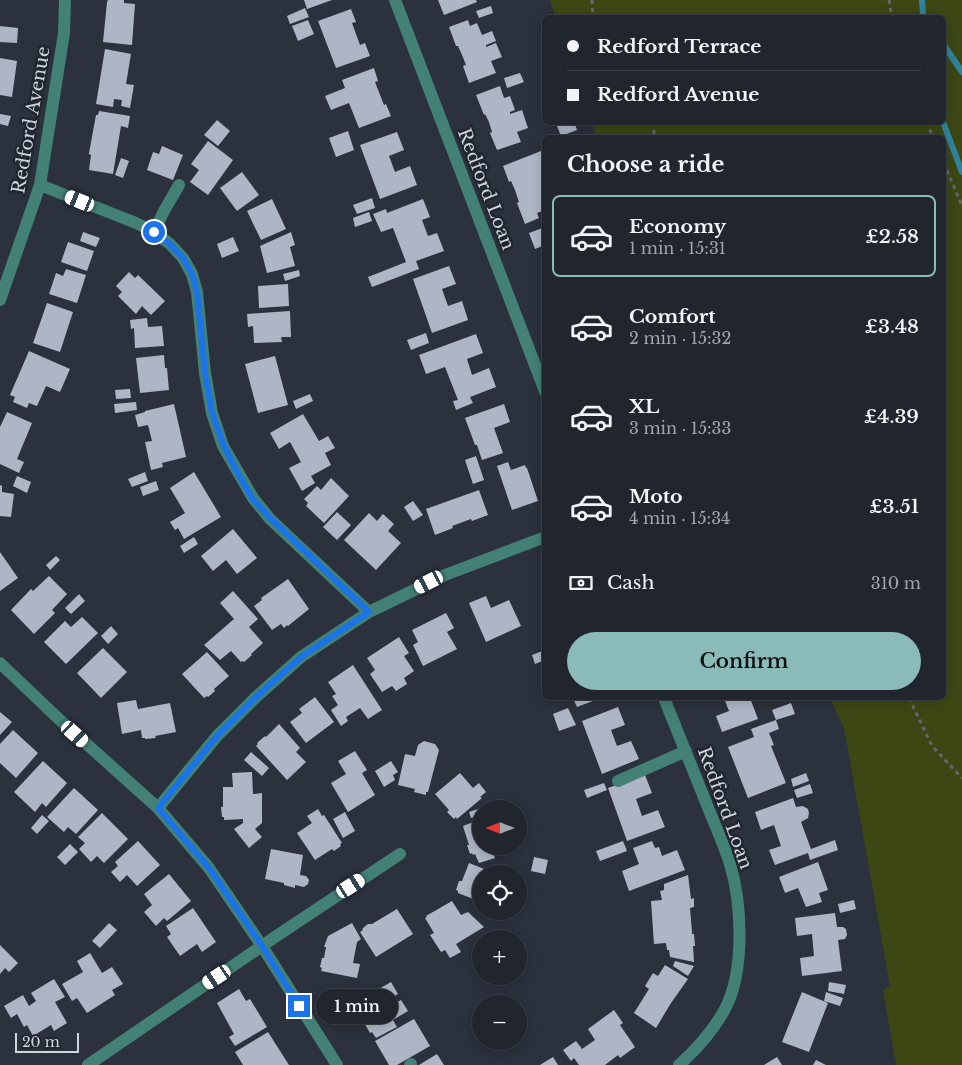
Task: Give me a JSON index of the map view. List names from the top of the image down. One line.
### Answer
{"streets":{"street":["Redford Avenue","Redford Loan"]},"scale_bar":"20 m","north":"left","page":{"banner":["Redford Terrace","Redford Avenue"],"heading":"Choose a ride","list":[{"name":"Economy","note":"1 min · 15:31","value":"£2.58"},{"name":"Comfort","note":"2 min · 15:32","value":"£3.48"},{"name":"XL","note":"3 min · 15:33","value":"£4.39"},{"name":"Moto","note":"4 min · 15:34","value":"£3.51"}],"pay":["Cash","310 m"],"buttons":"Confirm","map_buttons":["+","−"],"bubble":"1 min","scale":"20 m"}}
